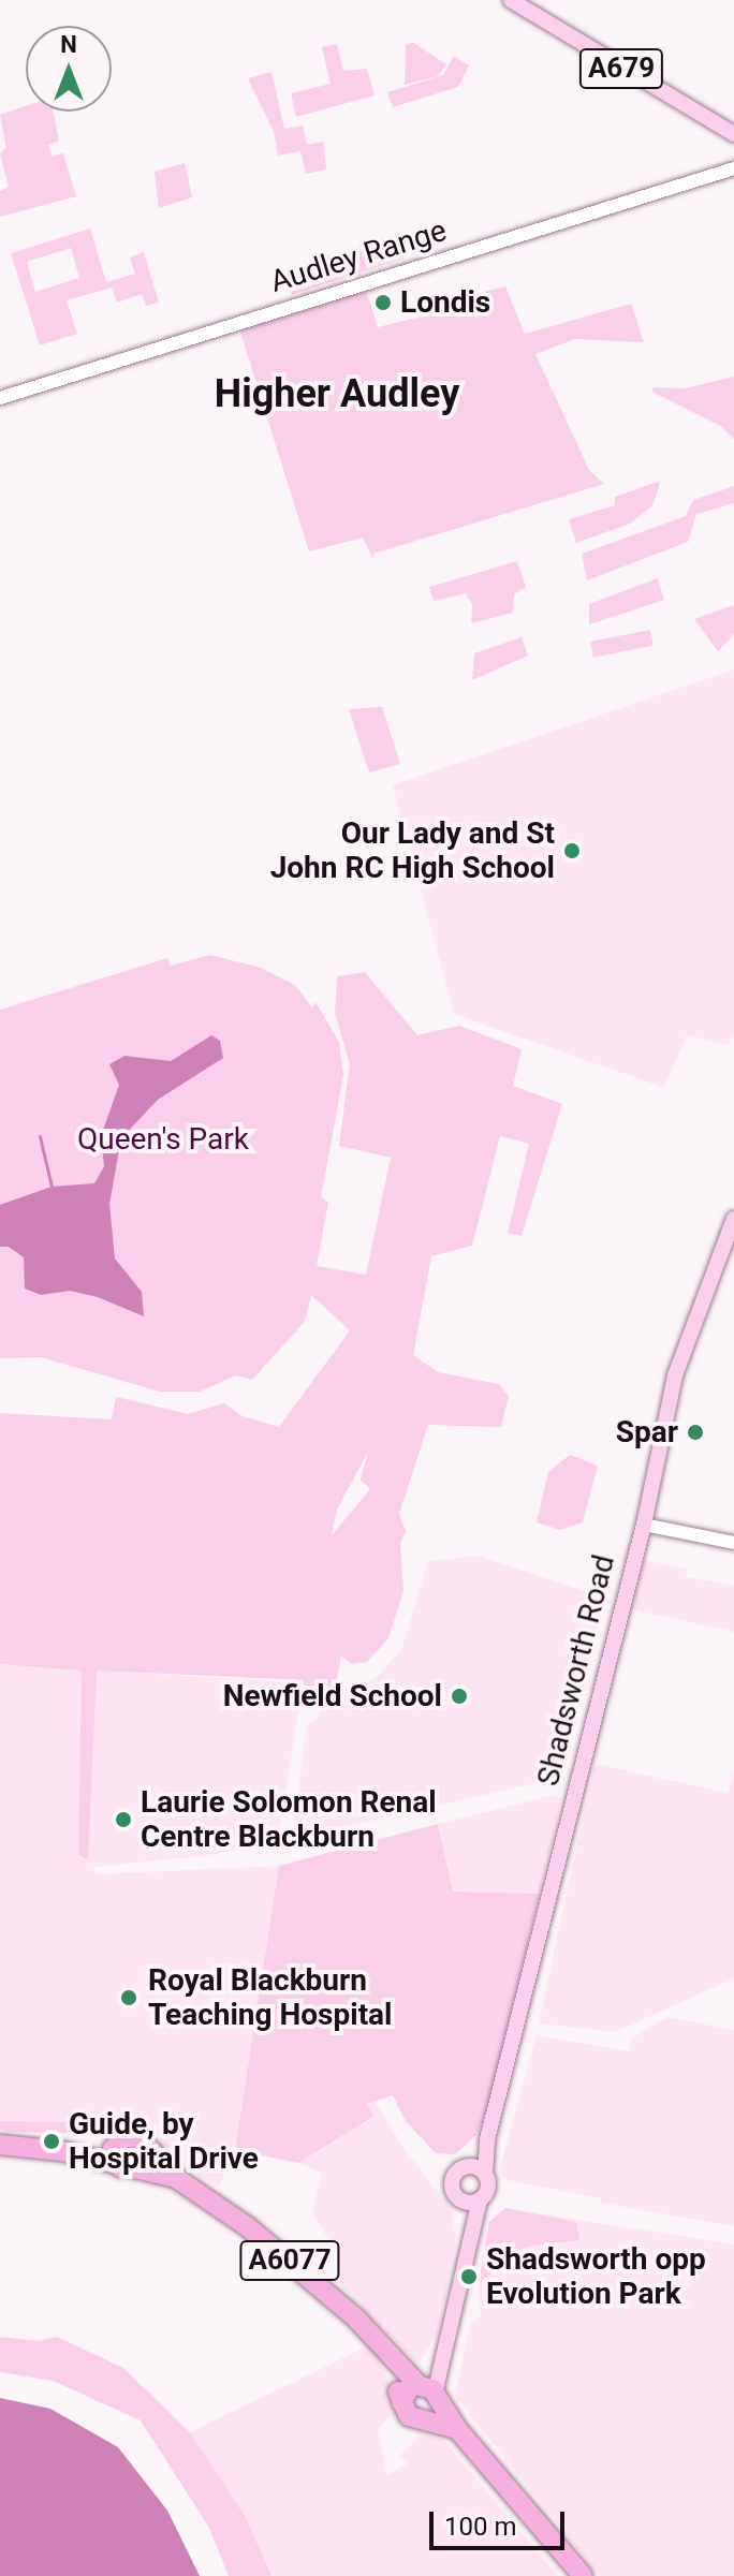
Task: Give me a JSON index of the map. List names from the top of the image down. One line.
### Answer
{"streets":{"highway":["A6077"],"main road":["A679","Shadsworth Road"],"street":["Audley Range"]},"crossings":[["Shadsworth Road","A6077"]],"districts":["Higher Audley"],"parks":["Queen's Park"],"places":["Londis","Our Lady and St John RC High School","Spar","Newfield School","Laurie Solomon Renal Centre Blackburn","Royal Blackburn Teaching Hospital","Guide, by Hospital Drive","Shadsworth opp Evolution Park"],"scale_bar":"100 m","north":"top"}
